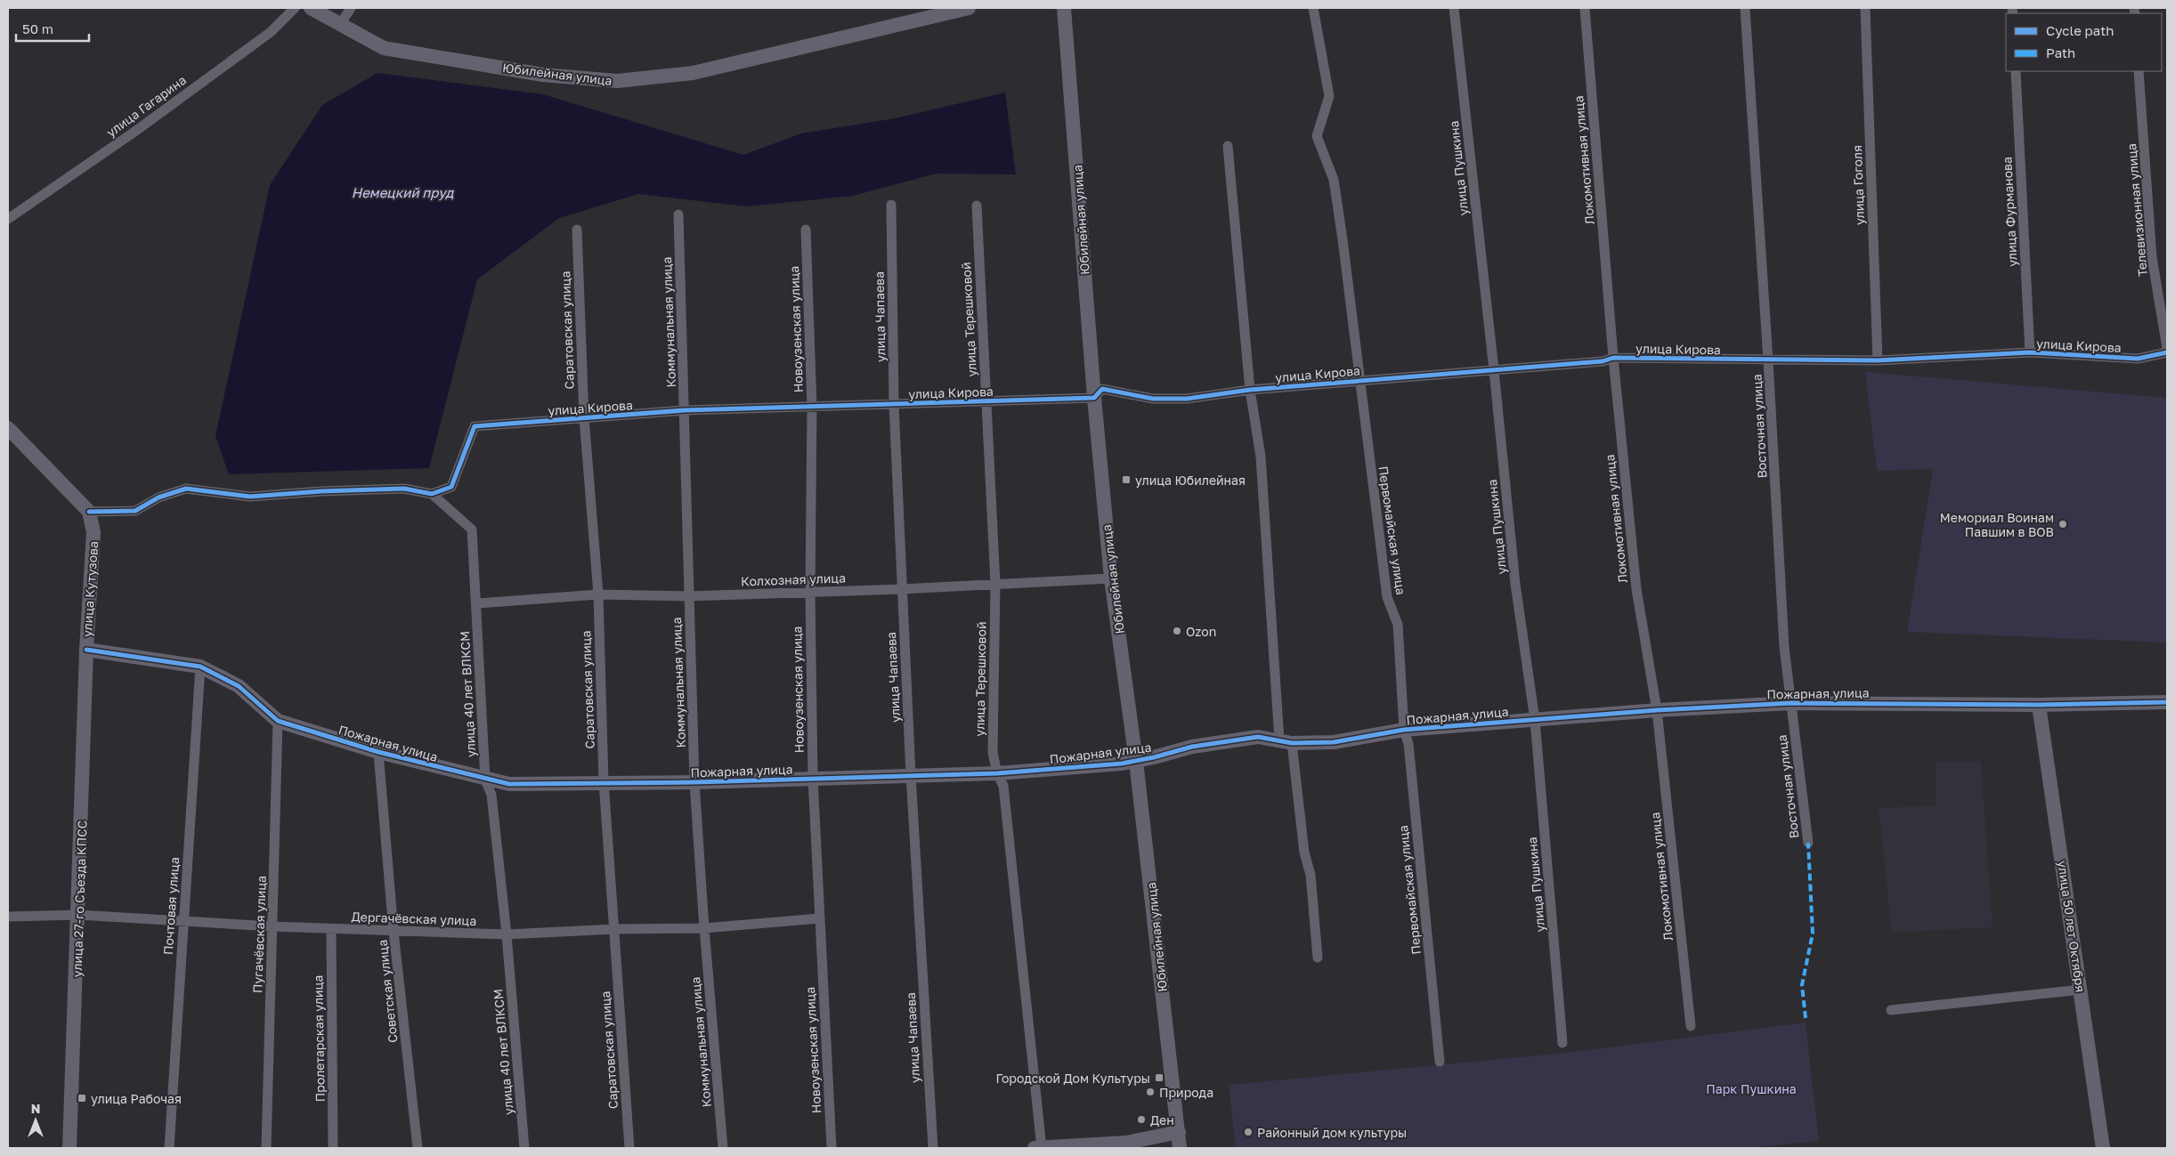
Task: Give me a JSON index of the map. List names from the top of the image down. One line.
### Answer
{"streets":{"street":["Юбилейная улица","улица Гагарина","Локомотивная улица","улица Пушкина","улица Гоголя","Телевизионная улица","улица Фурманова","улица Чапаева","улица Терешковой","Коммунальная улица","Новоузенская улица","Саратовская улица","улица Кирова","Восточная улица","Первомайская улица","Колхозная улица","улица Кутузова","Пожарная улица","улица 40 лет ВЛКСМ","улица 27-го Съезда КПСС","Почтовая улица","Дергачёвская улица","улица 50 лет Октября","Пугачёвская улица","Советская улица","Пролетарская улица"]},"crossings":[["Юбилейная улица","улица Кирова"],["Юбилейная улица","Колхозная улица"],["Юбилейная улица","Пожарная улица"],["Локомотивная улица","улица Кирова"],["Локомотивная улица","Пожарная улица"],["улица Пушкина","улица Кирова"],["улица Пушкина","Пожарная улица"],["улица Гоголя","улица Кирова"],["улица Фурманова","улица Кирова"],["улица Чапаева","улица Кирова"],["улица Чапаева","Колхозная улица"],["улица Чапаева","Пожарная улица"],["улица Терешковой","улица Кирова"],["улица Терешковой","Колхозная улица"],["улица Терешковой","Пожарная улица"],["Коммунальная улица","улица Кирова"],["Коммунальная улица","Колхозная улица"],["Коммунальная улица","Пожарная улица"],["Коммунальная улица","Дергачёвская улица"],["Новоузенская улица","улица Кирова"],["Новоузенская улица","Колхозная улица"],["Новоузенская улица","Пожарная улица"],["Новоузенская улица","Дергачёвская улица"],["Саратовская улица","улица Кирова"],["Саратовская улица","Колхозная улица"],["Саратовская улица","Пожарная улица"],["Саратовская улица","Дергачёвская улица"],["улица Кирова","Восточная улица"],["улица Кирова","Первомайская улица"],["улица Кирова","улица 40 лет ВЛКСМ"],["Восточная улица","Пожарная улица"],["Первомайская улица","Пожарная улица"],["Колхозная улица","улица 40 лет ВЛКСМ"],["улица Кутузова","Пожарная улица"],["улица Кутузова","улица 27-го Съезда КПСС"],["Пожарная улица","улица 40 лет ВЛКСМ"],["Пожарная улица","улица 27-го Съезда КПСС"],["Пожарная улица","Почтовая улица"],["Пожарная улица","улица 50 лет Октября"],["Пожарная улица","Пугачёвская улица"],["Пожарная улица","Советская улица"],["улица 40 лет ВЛКСМ","Дергачёвская улица"],["улица 27-го Съезда КПСС","Дергачёвская улица"],["Почтовая улица","Дергачёвская улица"],["Дергачёвская улица","Пугачёвская улица"],["Дергачёвская улица","Советская улица"],["Дергачёвская улица","Пролетарская улица"]],"water":["Немецкий пруд"],"parks":["Парк Пушкина"],"places":{"transit":["улица Юбилейная","Городской Дом Культуры","улица Рабочая"],"other":["Мемориал Воинам Павшим в ВОВ","Ozon","Природа","Ден","Районный дом культуры"]},"legend":["Cycle path","Path"],"scale_bar":"50 m","north":"top"}
